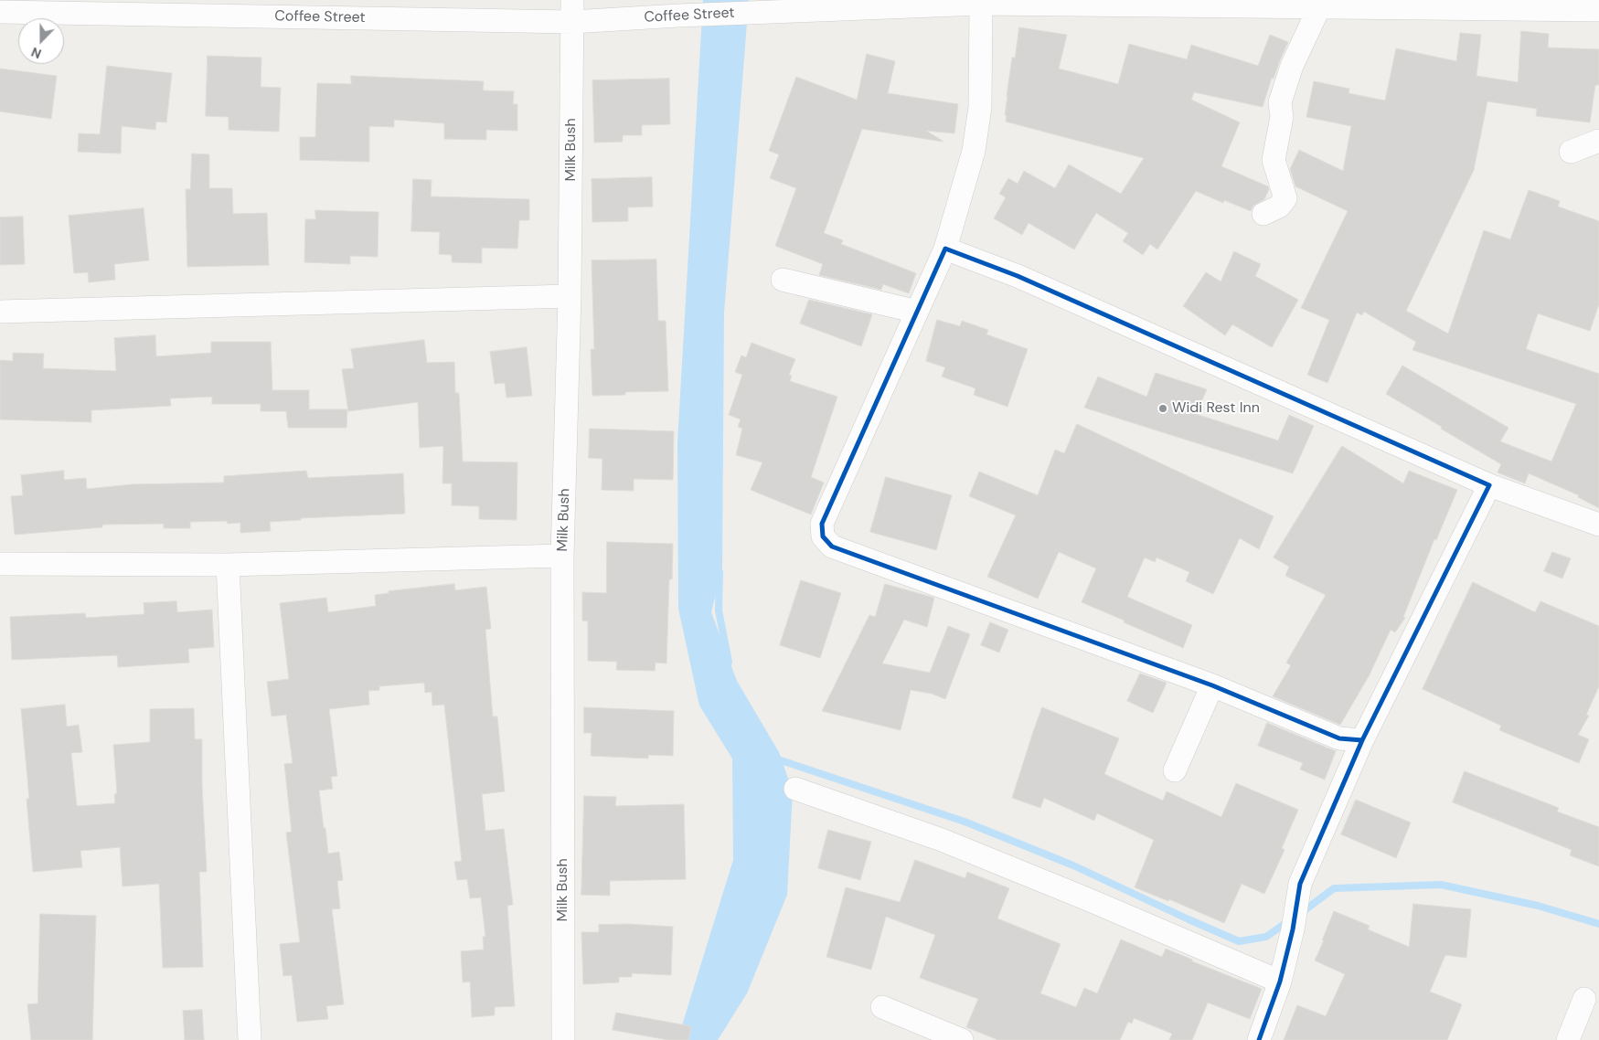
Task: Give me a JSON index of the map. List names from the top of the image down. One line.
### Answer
{"streets":{"street":["Coffee Street","Milk Bush"]},"crossings":[["Coffee Street","Milk Bush"]],"places":["Widi Rest Inn"],"north":"bottom"}
